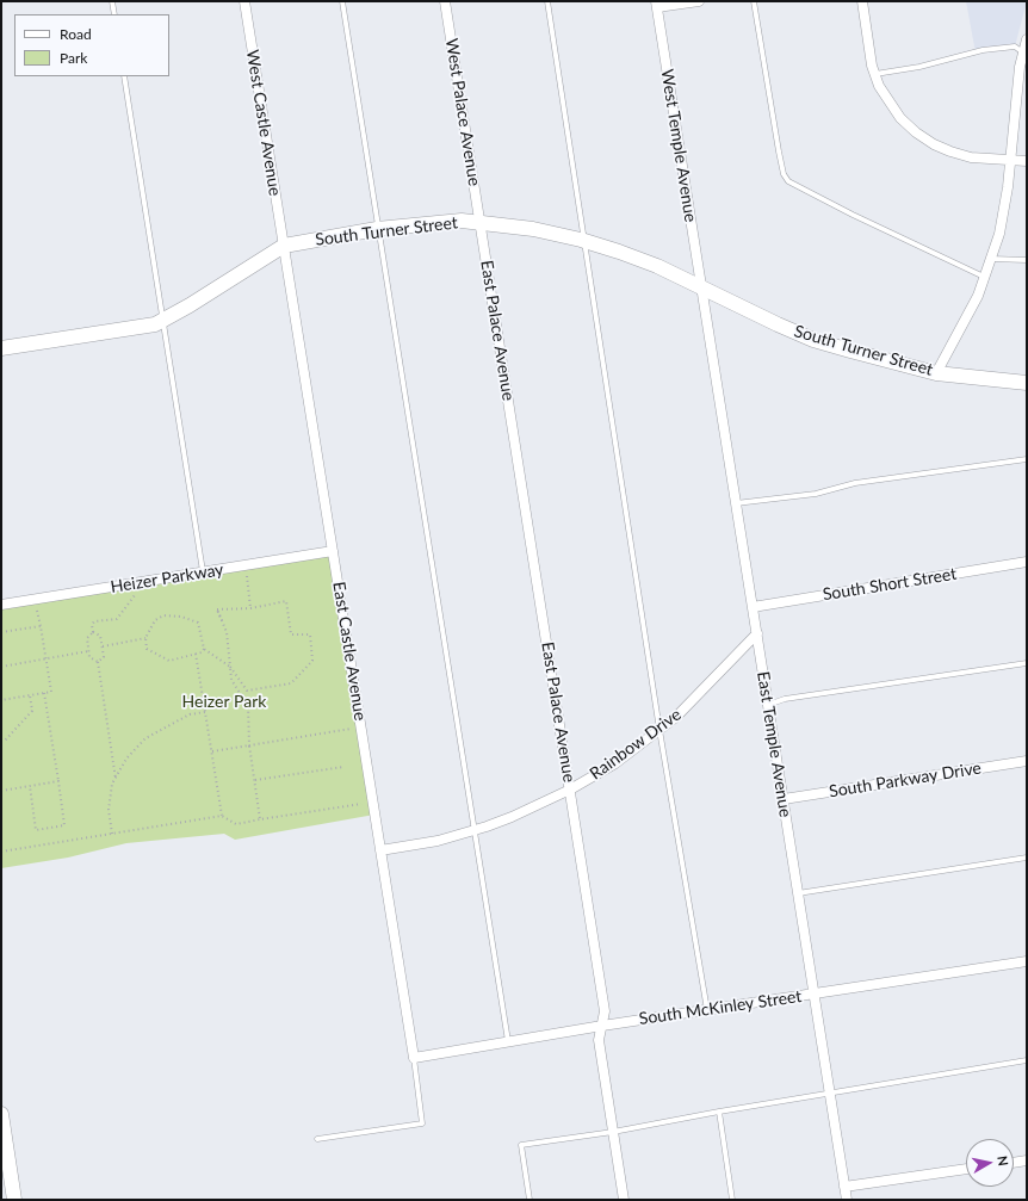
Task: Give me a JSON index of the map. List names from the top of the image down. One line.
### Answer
{"streets":{"main road":["South Turner Street"],"street":["West Palace Avenue","West Castle Avenue","West Temple Avenue","East Palace Avenue","Heizer Parkway","South Short Street","East Castle Avenue","Rainbow Drive","East Temple Avenue","South Parkway Drive","South McKinley Street"]},"crossings":[["West Palace Avenue","South Turner Street"],["West Palace Avenue","East Palace Avenue"],["West Castle Avenue","South Turner Street"],["West Castle Avenue","East Castle Avenue"],["West Temple Avenue","South Turner Street"],["West Temple Avenue","East Temple Avenue"],["South Turner Street","East Palace Avenue"],["South Turner Street","East Castle Avenue"],["South Turner Street","East Temple Avenue"],["East Palace Avenue","Rainbow Drive"],["East Palace Avenue","South McKinley Street"],["Heizer Parkway","East Castle Avenue"],["South Short Street","East Temple Avenue"],["East Castle Avenue","Rainbow Drive"],["East Castle Avenue","South McKinley Street"],["Rainbow Drive","East Temple Avenue"],["East Temple Avenue","South Parkway Drive"],["East Temple Avenue","South McKinley Street"]],"parks":["Heizer Park"],"legend":["Road","Park"],"north":"right"}
